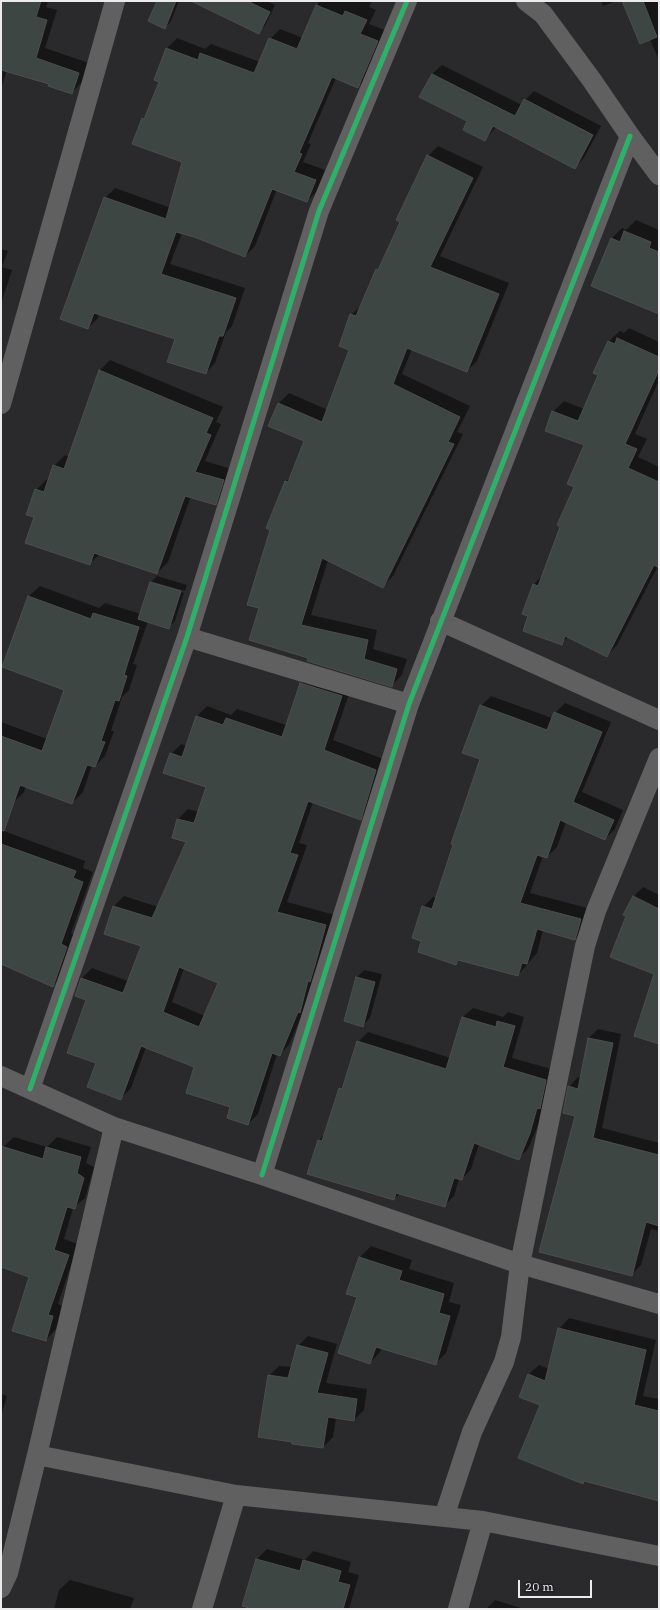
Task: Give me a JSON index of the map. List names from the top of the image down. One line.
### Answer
{"scale_bar":"20 m"}
